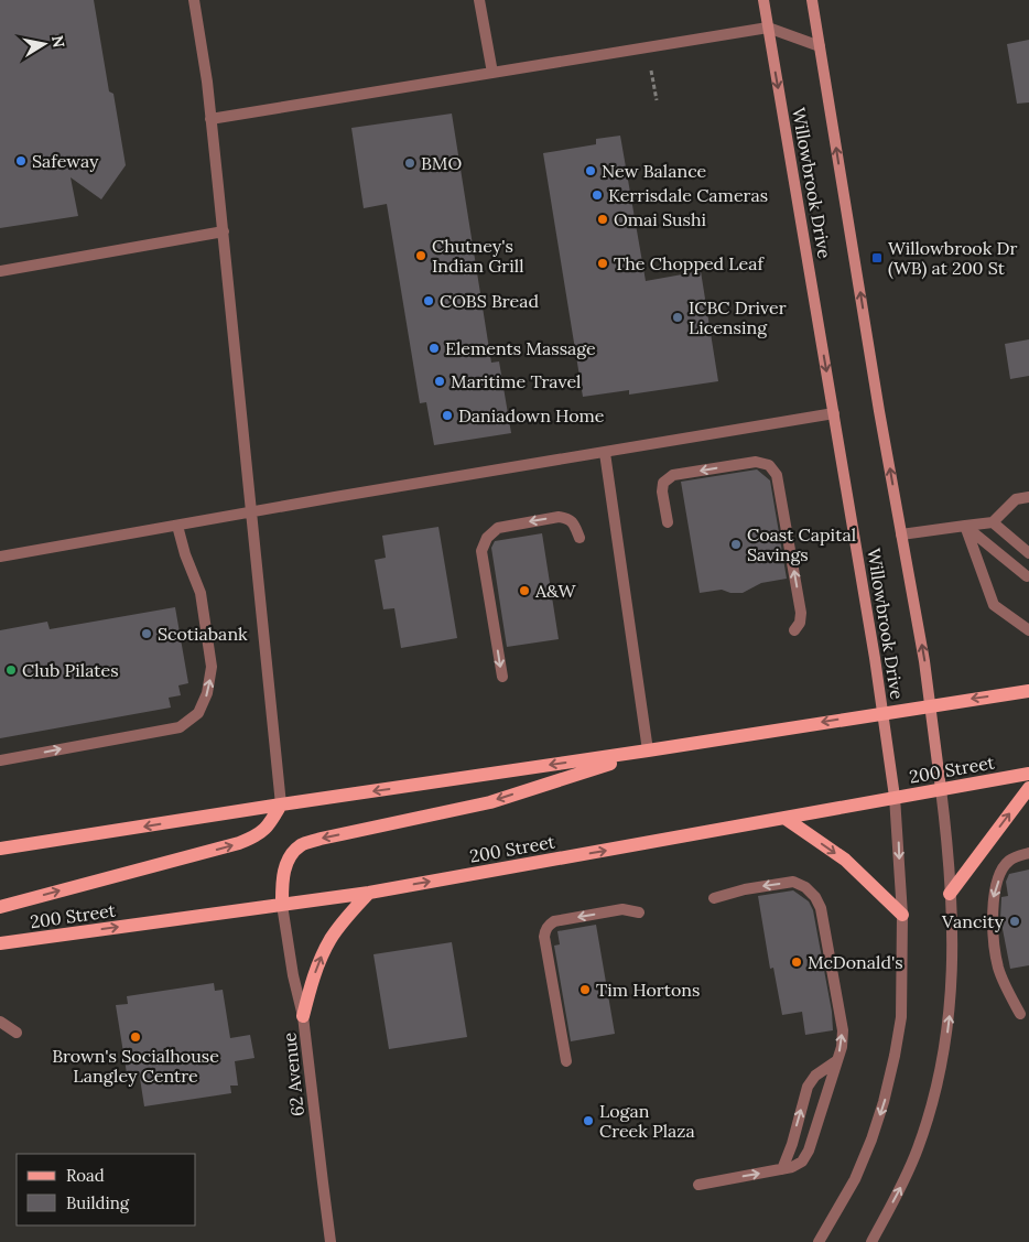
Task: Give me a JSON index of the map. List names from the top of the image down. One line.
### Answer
{"streets":{"main road":["Willowbrook Drive","200 Street"],"street":["62 Avenue"]},"crossings":[["Willowbrook Drive","200 Street"],["200 Street","62 Avenue"]],"places":{"other":["Safeway","BMO","New Balance","Kerrisdale Cameras","Omai Sushi","Chutney's Indian Grill","The Chopped Leaf","COBS Bread","ICBC Driver Licensing","Elements Massage","Maritime Travel","Daniadown Home","Coast Capital Savings","A&W","Scotiabank","Club Pilates","Vancity","McDonald's","Tim Hortons","Brown's Socialhouse Langley Centre","Logan Creek Plaza"],"transit":["Willowbrook Dr (WB) at 200 St"]},"legend":["Road","Building"],"north":"right"}
